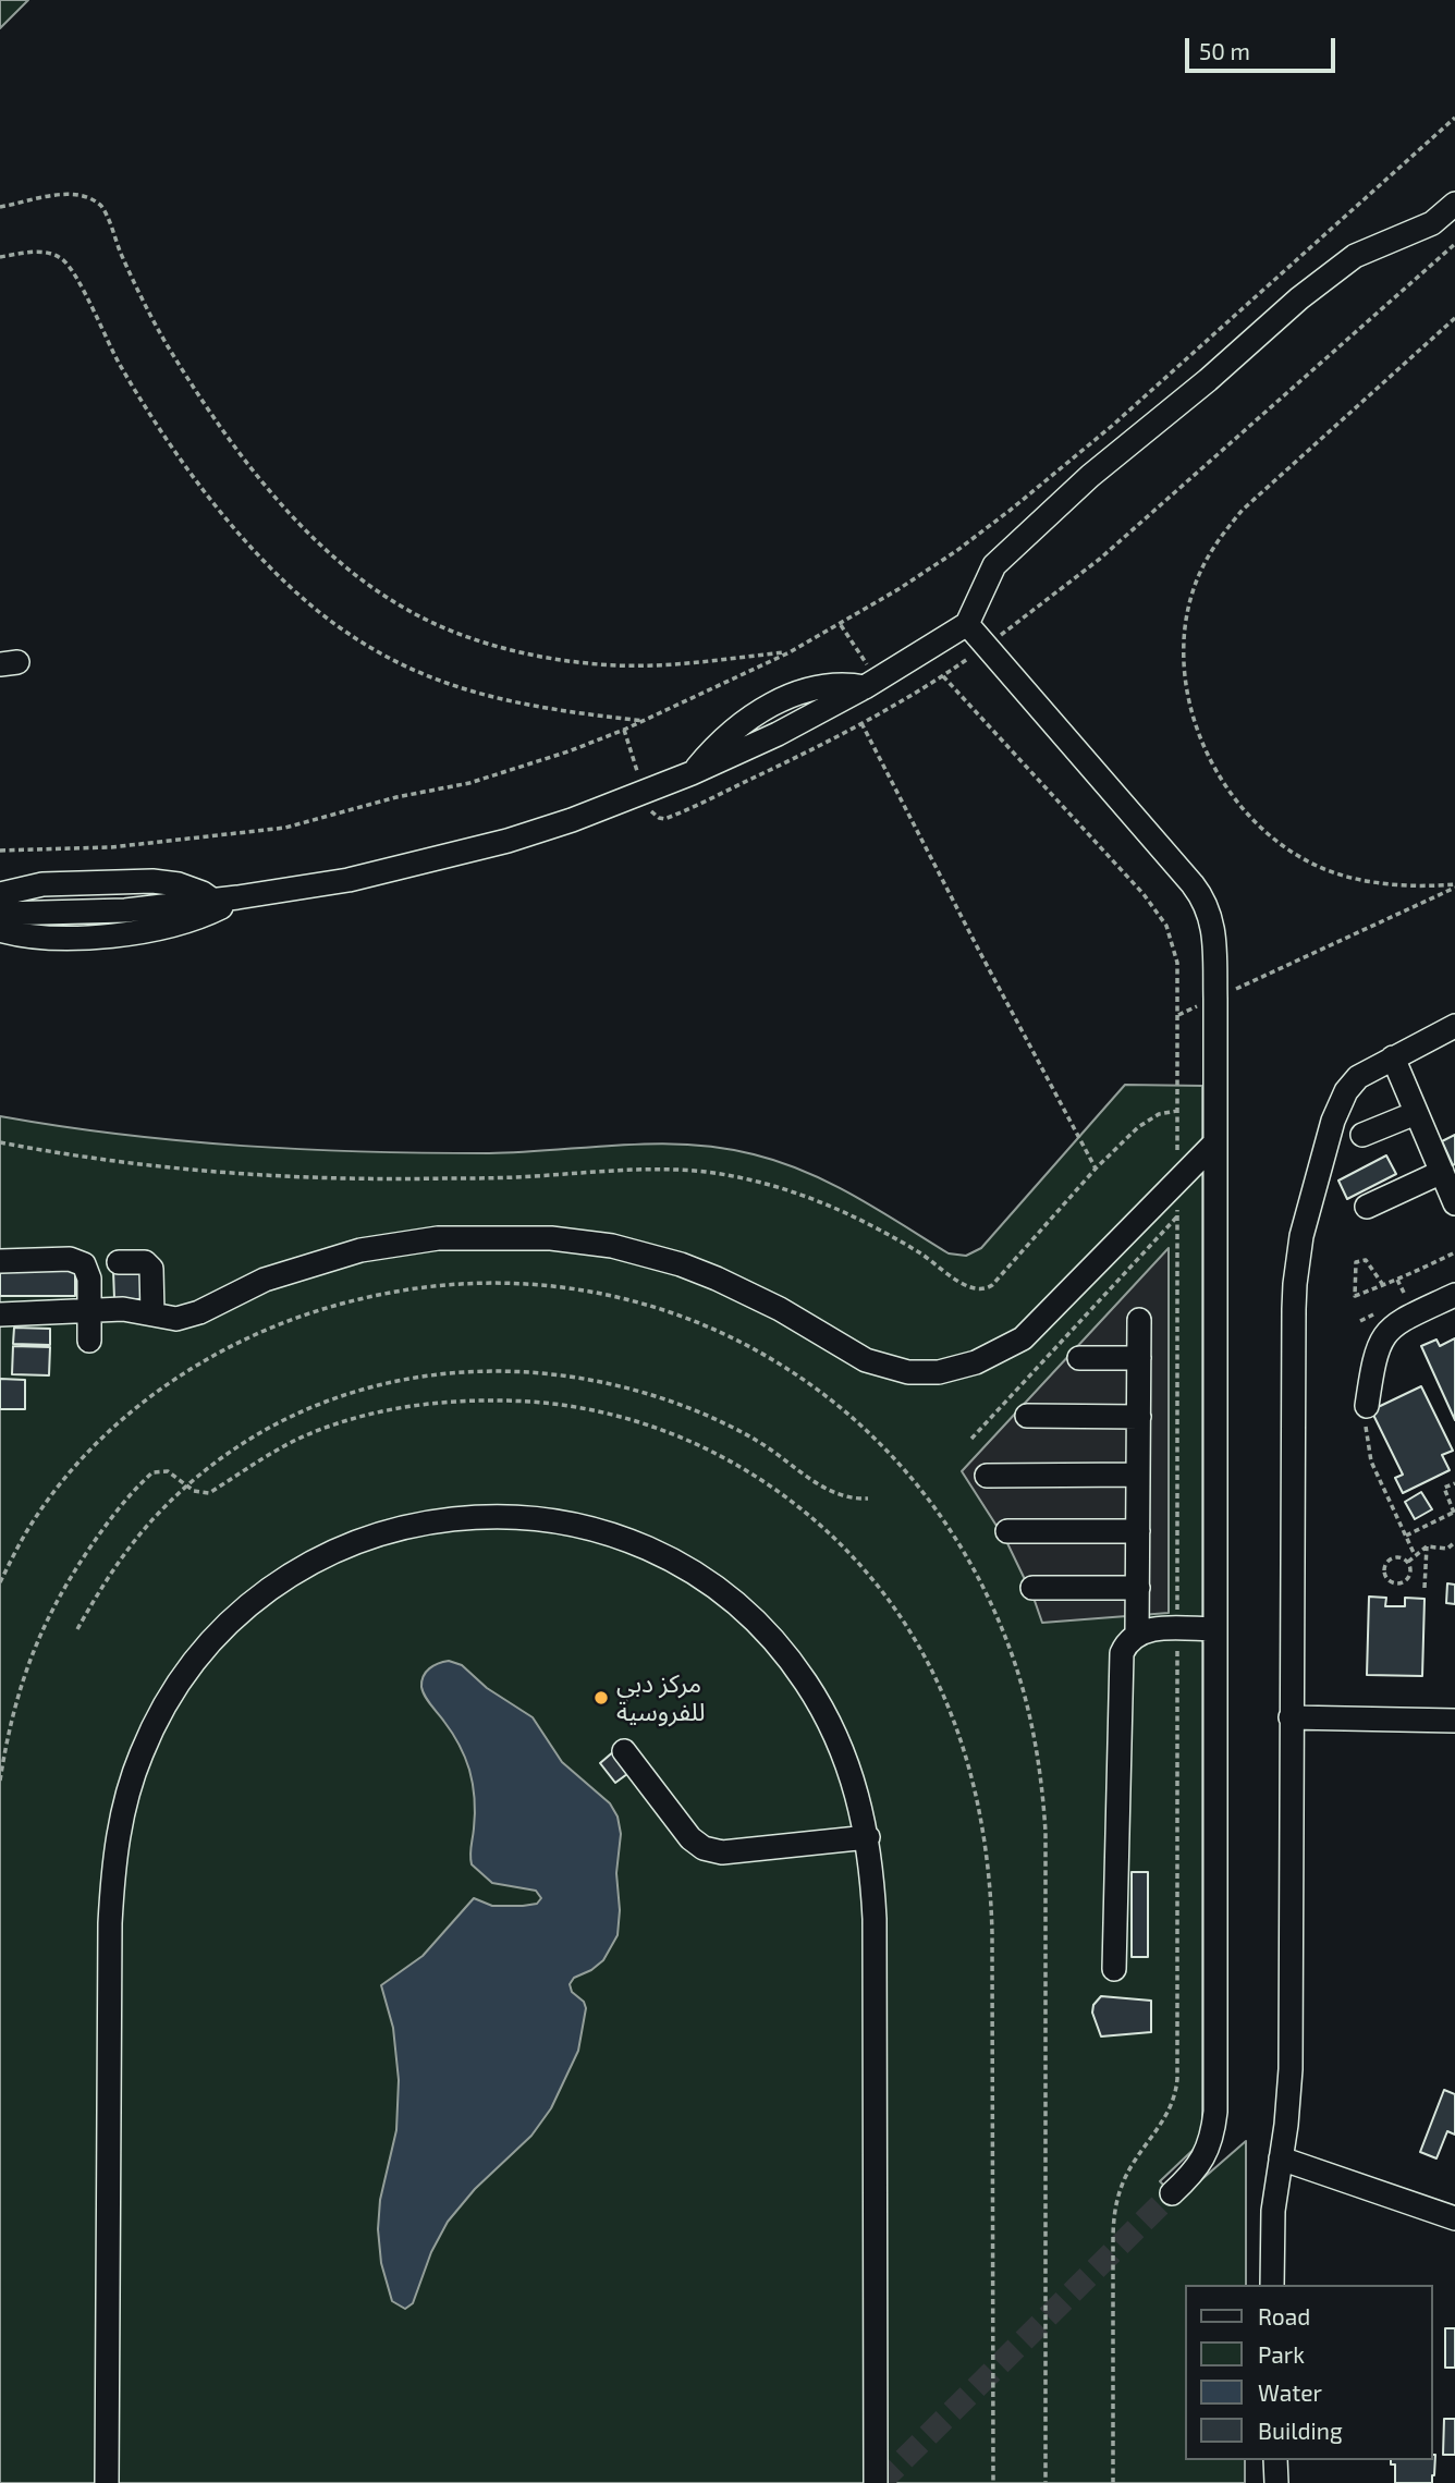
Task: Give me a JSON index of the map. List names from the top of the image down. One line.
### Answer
{"places":["مركز دبي للفروسية"],"legend":["Road","Park","Water","Building"],"scale_bar":"50 m"}
